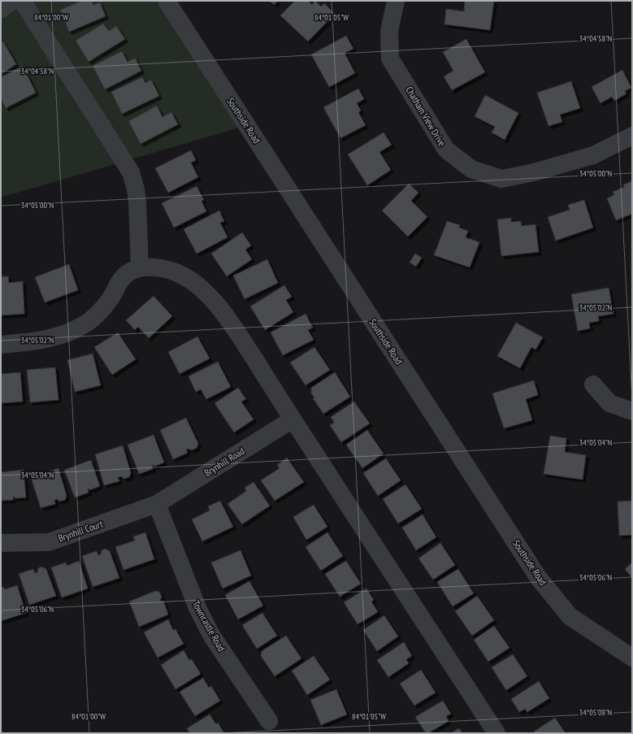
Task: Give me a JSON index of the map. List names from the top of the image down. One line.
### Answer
{"streets":{"street":["Chatham View Drive","Southside Road","Brynhill Road","Brynhill Court","Towncastle Road"]},"crossings":[["Brynhill Road","Brynhill Court"],["Brynhill Road","Towncastle Road"],["Brynhill Court","Towncastle Road"]],"coordinates":["84°01'00\"W","84°01'05\"W","34°04'58\"N","34°05'00\"N","34°05'02\"N","34°05'04\"N","34°05'06\"N","34°05'08\"N"]}
